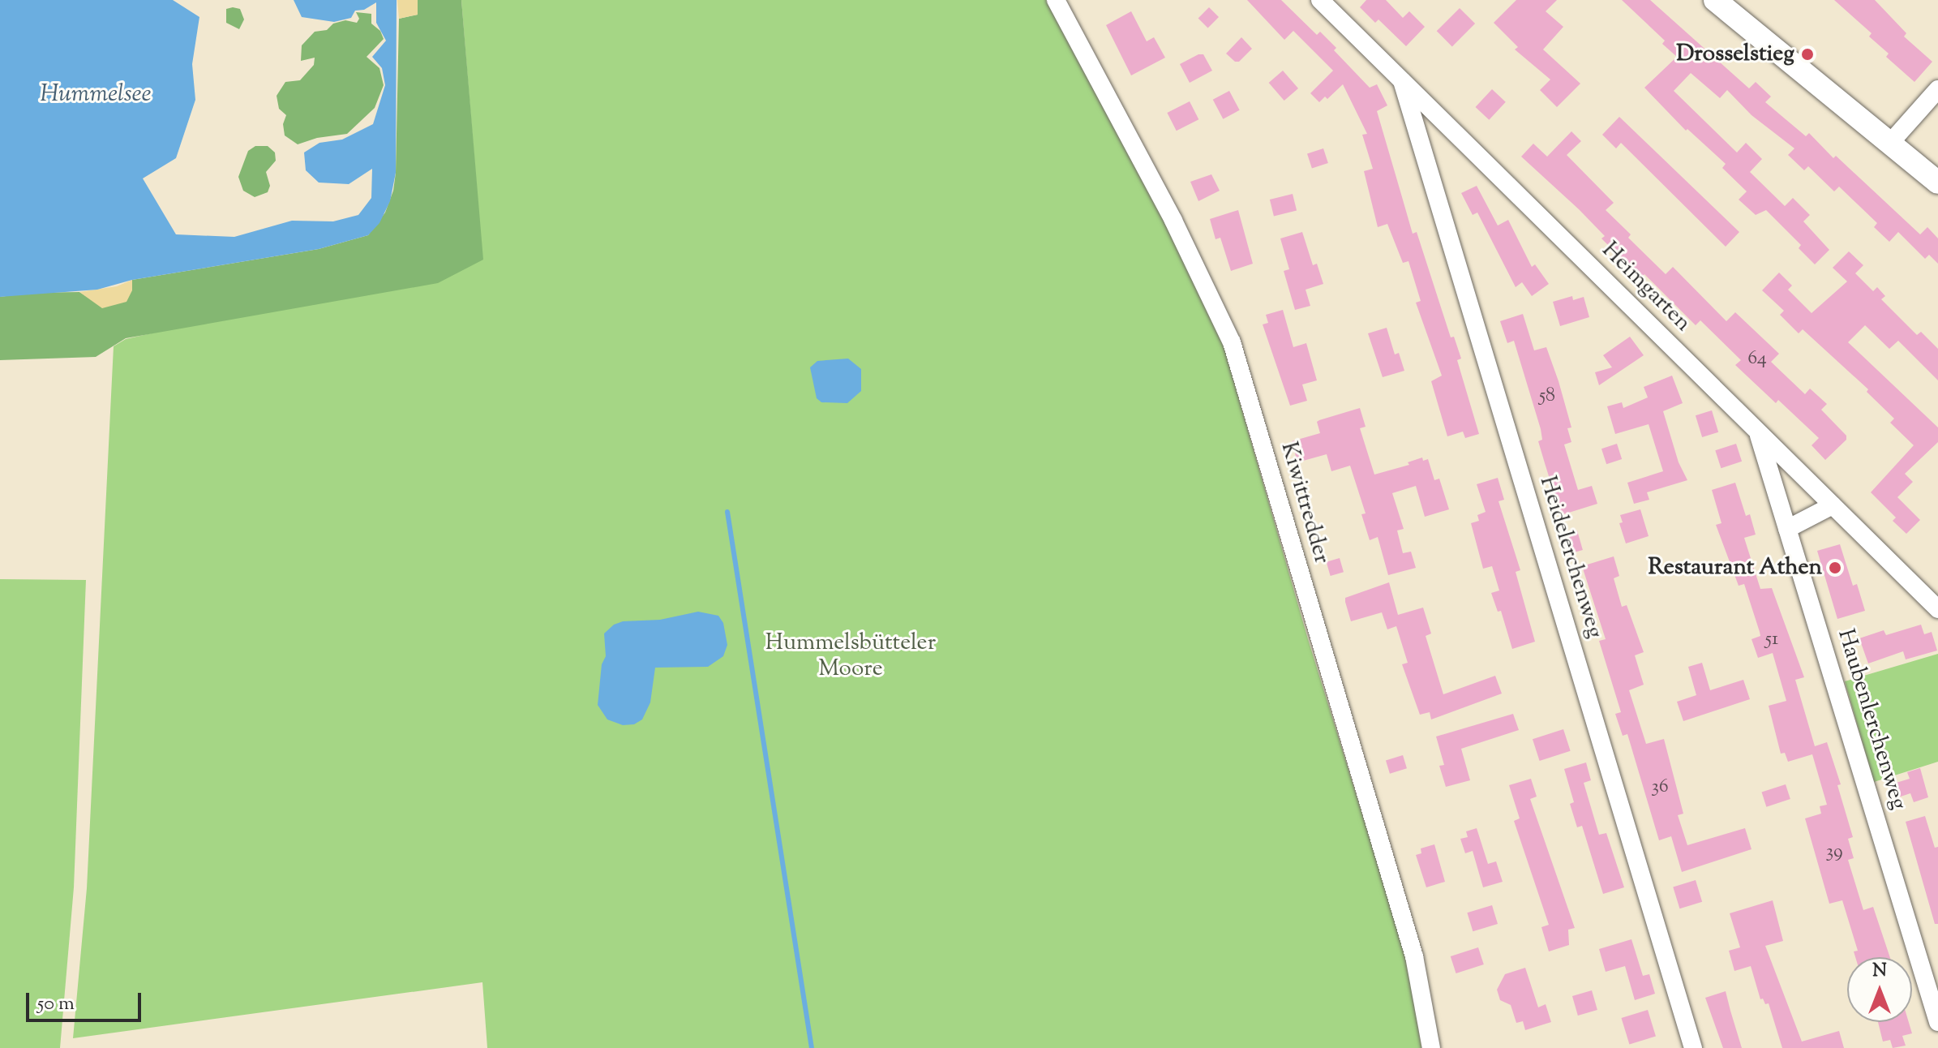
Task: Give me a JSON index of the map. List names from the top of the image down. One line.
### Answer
{"streets":{"street":["Heimgarten","Kiwittredder","Heidelerchenweg","Haubenlerchenweg"]},"crossings":[["Heimgarten","Heidelerchenweg"],["Heimgarten","Haubenlerchenweg"]],"water":["Hummelsee"],"parks":["Hummelsbütteler Moore"],"places":["Drosselstieg","Restaurant Athen"],"house_numbers":["64","58","51","36","39"],"scale_bar":"50 m","north":"top"}
